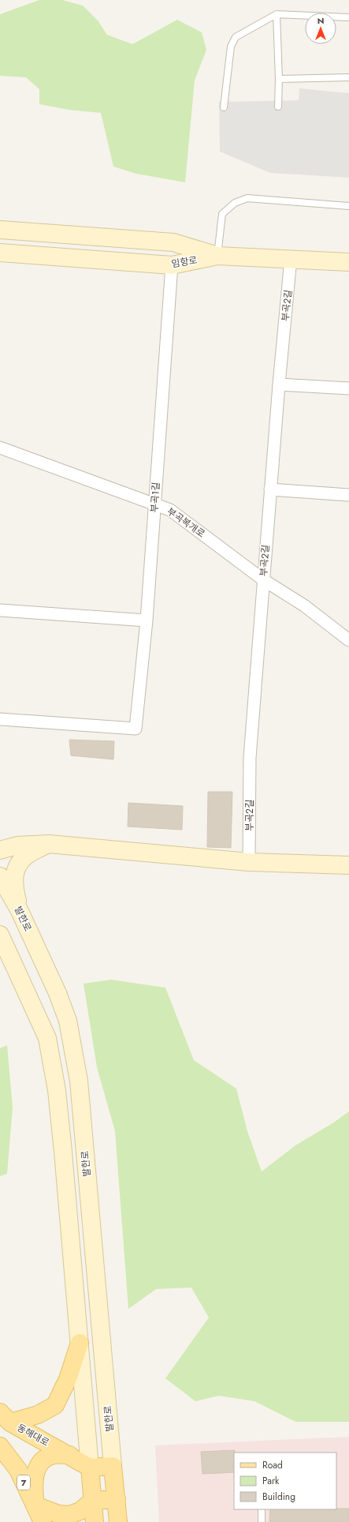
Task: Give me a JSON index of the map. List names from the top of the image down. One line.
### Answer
{"streets":{"main road":["동해대로","7"],"street":["임항로","부곡2길","부곡1길","부곡복개로","발한로"]},"crossings":[["임항로","부곡2길"],["임항로","부곡1길"],["부곡2길","부곡복개로"],["부곡1길","부곡복개로"],["동해대로","7"]],"legend":["Road","Park","Building"],"north":"top"}
